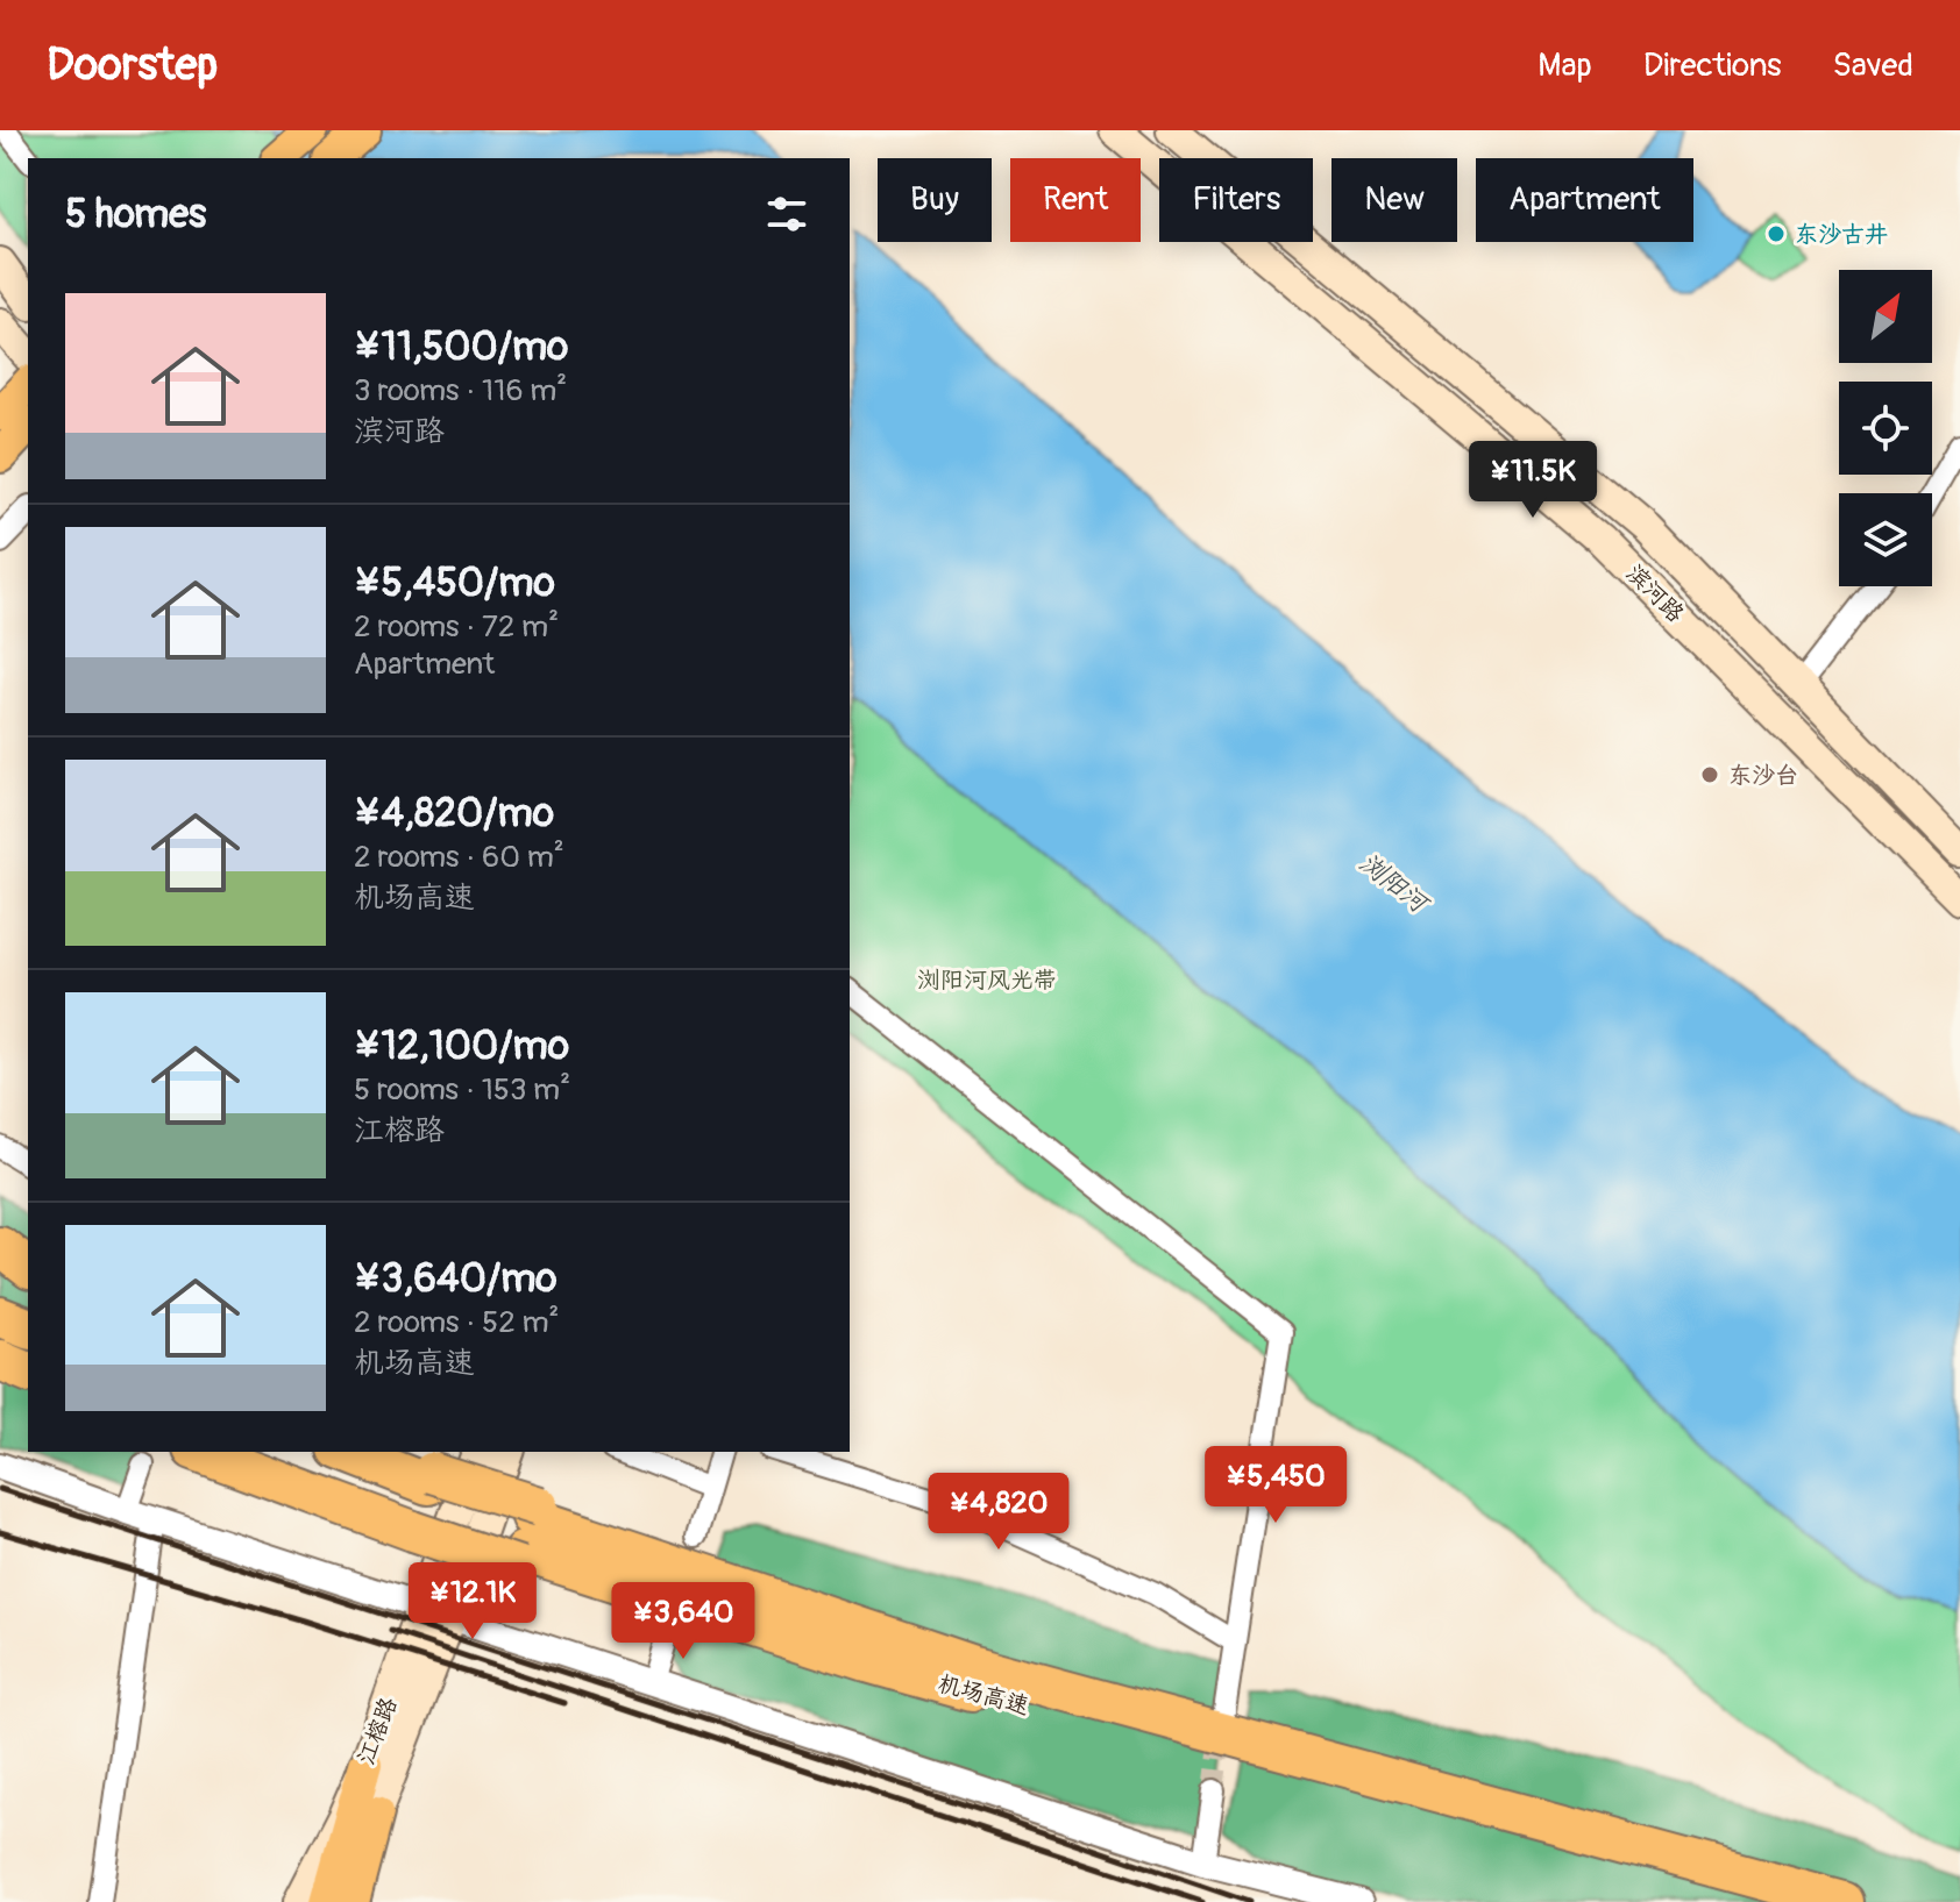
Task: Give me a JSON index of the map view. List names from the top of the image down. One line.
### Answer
{"streets":{"highway":["机场高速"],"main road":["滨河路","江榕路"]},"water":["浏阳河"],"parks":["浏阳河风光带"],"places":["东沙古井","东沙台"],"north":"top right","page":{"header":"Doorstep","nav":["Map","Directions","Saved"],"chip":["Buy","Rent","Filters","New","Apartment"],"heading":"5 homes","list":[{"name":"¥11,500/mo","note":"3 rooms · 116 m² · 滨河路"},{"name":"¥5,450/mo","note":"2 rooms · 72 m² · Apartment"},{"name":"¥4,820/mo","note":"2 rooms · 60 m² · 机场高速"},{"name":"¥12,100/mo","note":"5 rooms · 153 m² · 江榕路"},{"name":"¥3,640/mo","note":"2 rooms · 52 m² · 机场高速"}],"price":["¥11.5K","¥5,450","¥4,820","¥12.1K","¥3,640"]}}
